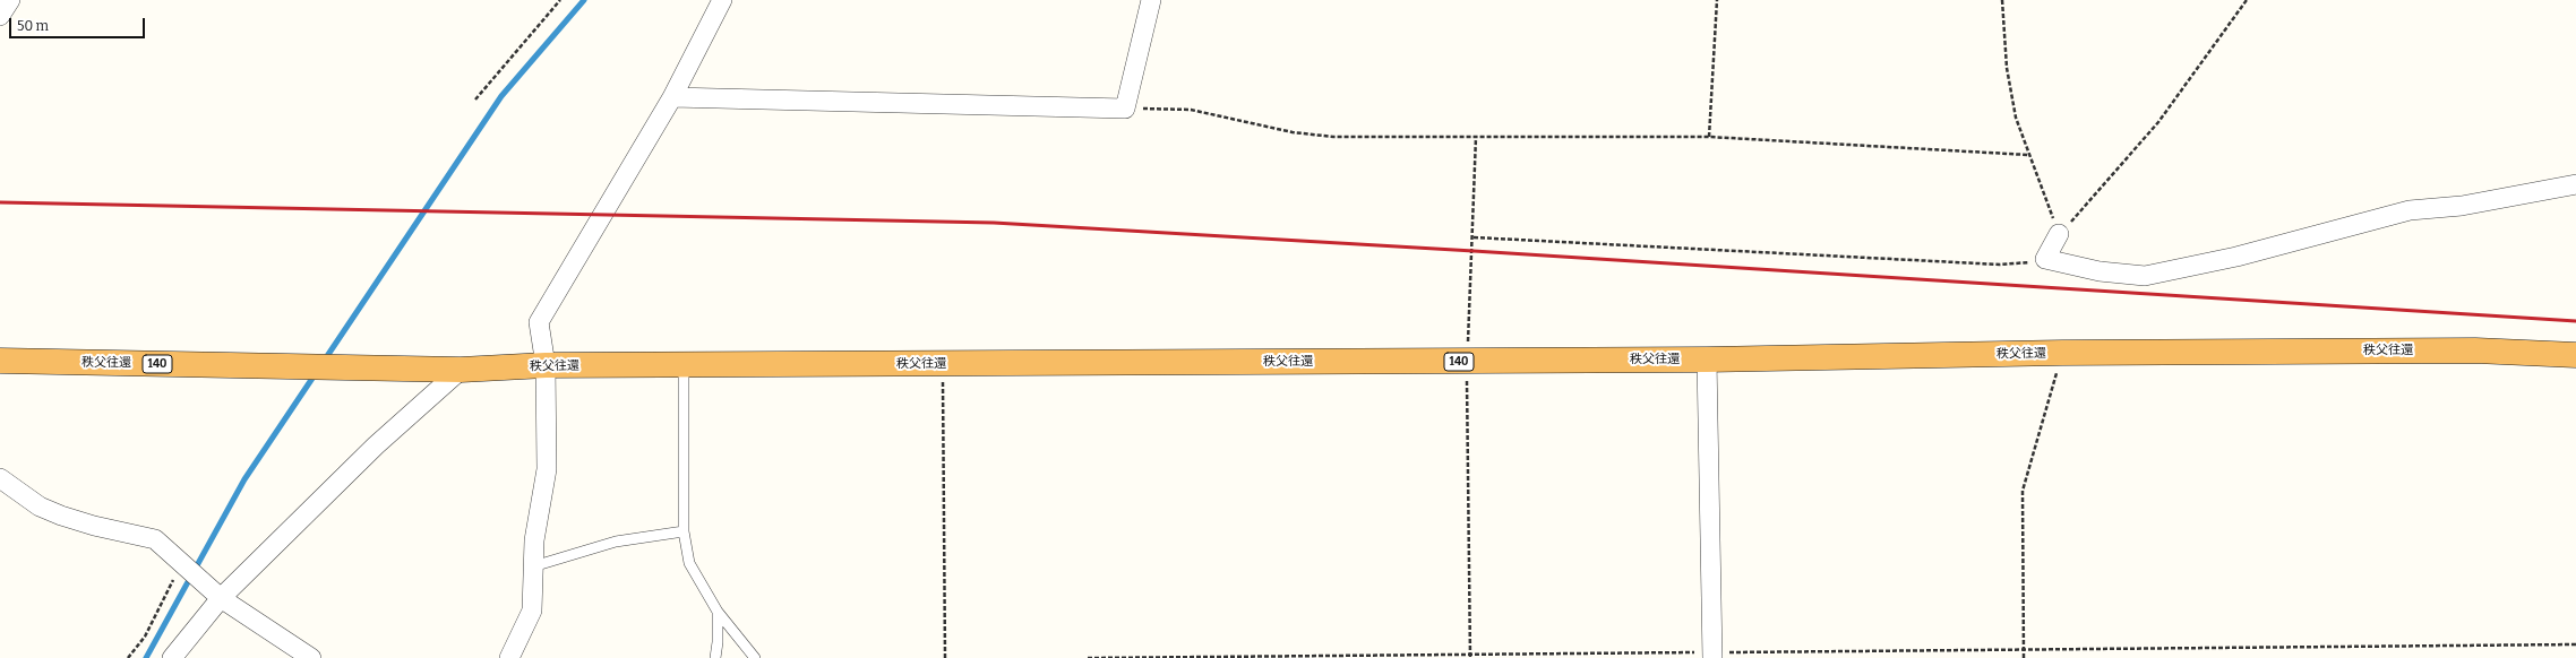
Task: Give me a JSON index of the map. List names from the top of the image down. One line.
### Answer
{"streets":{"highway":["秩父往還","140"]},"scale_bar":"50 m"}
